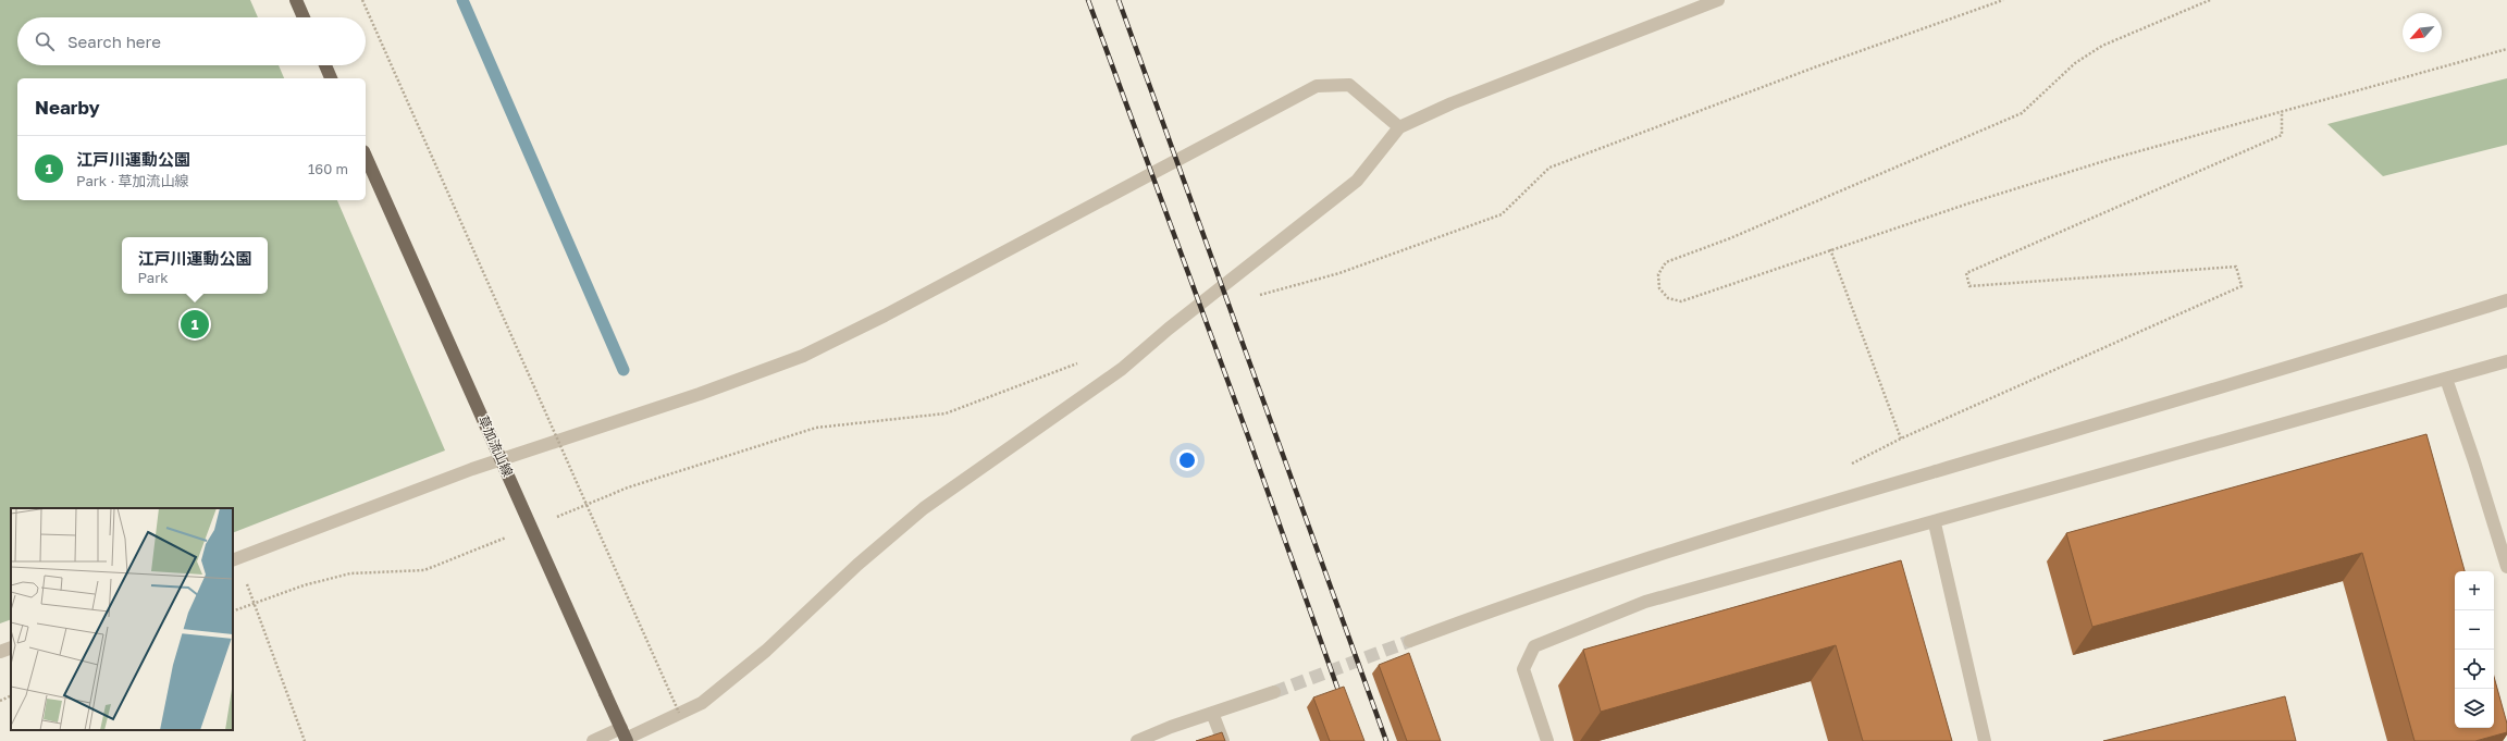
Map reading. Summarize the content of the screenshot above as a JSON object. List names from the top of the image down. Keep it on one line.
{"streets":{"main road":["草加流山線"]},"north":"bottom left","page":{"search":"Search here","heading":"Nearby","list":[{"mark":"1","name":"江戸川運動公園","note":"Park · 草加流山線","value":"160 m"}],"popup":["江戸川運動公園","Park"],"pins":"1","map_buttons":["+","−"]}}
